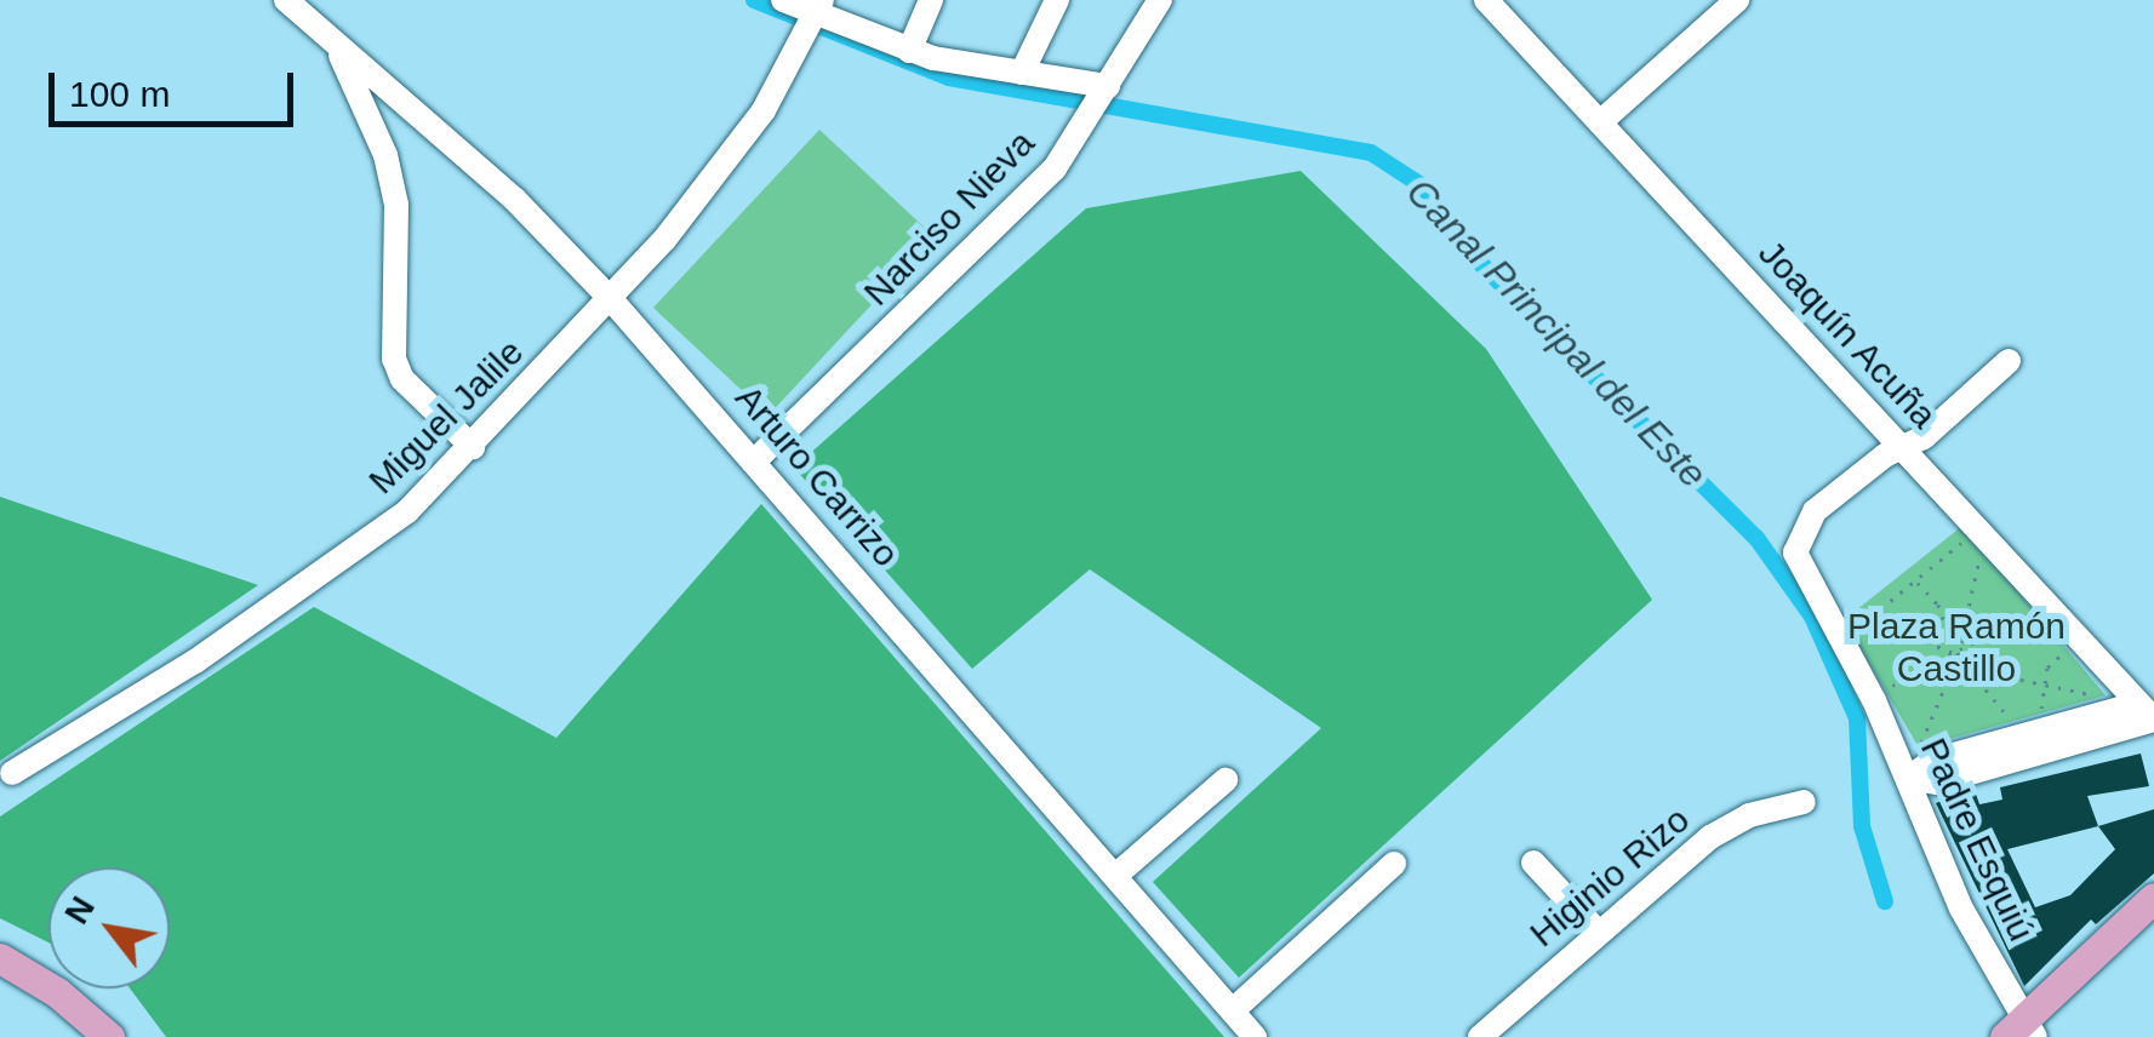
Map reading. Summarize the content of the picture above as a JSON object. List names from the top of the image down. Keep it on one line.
{"streets":{"street":["Narciso Nieva","Joaquín Acuña","Miguel Jalile","Arturo Carrizo","Padre Esquiú","Higinio Rizo"]},"crossings":[["Narciso Nieva","Arturo Carrizo"],["Joaquín Acuña","Padre Esquiú"],["Miguel Jalile","Arturo Carrizo"]],"water":["Canal Principal del Este"],"parks":["Plaza Ramón Castillo"],"scale_bar":"100 m","north":"top left"}
